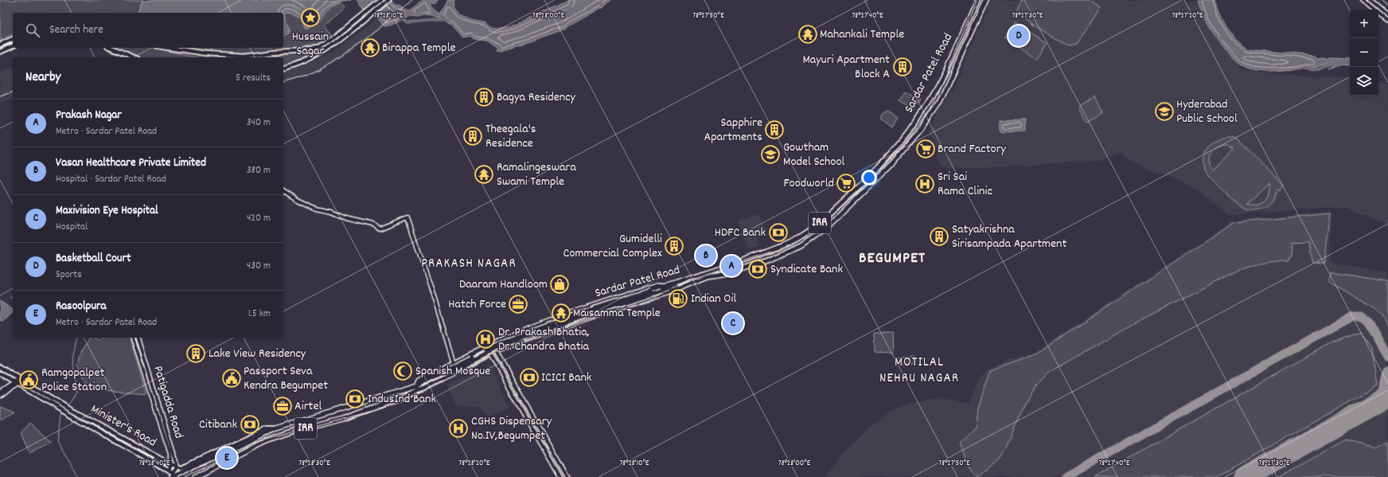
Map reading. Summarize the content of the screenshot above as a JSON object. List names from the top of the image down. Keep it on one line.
{"streets":{"main road":["Sardar Patel Road","IRR","Minister's Road"],"street":["Patigadda Road"]},"crossings":[["Sardar Patel Road","IRR"],["Sardar Patel Road","Minister's Road"],["Patigadda Road","Minister's Road"]],"districts":["BEGUMPET","PRAKASH NAGAR","MOTILAL NEHRU NAGAR"],"places":{"place":["Hussain Sagar"],"temple":["Mahankali Temple","Birappa Temple","Ramalingeswara Swami Temple","Maisamma Temple"],"building":["Mayuri Apartment Block A","Bagya Residency","Sapphire Apartments","Theegala's Residence","Satyakrishna Sirisampada Apartment","Gumidelli Commercial Complex","Lake View Residency"],"school or university":["Hyderabad Public School","Gowtham Model School"],"supermarket":["Brand Factory","Foodworld"],"hospital":["Sri Sai Rama Clinic","Dr. Prakash Bhatia, Dr. Chandra Bhatia","CGHS Dispensary No.IV,Begumpet"],"bank":["HDFC Bank","Syndicate Bank","ICICI Bank","IndusInd Bank","Citibank"],"shop":["Daaram Handloom"],"fuel station":["Indian Oil"],"office":["Hatch Force","Airtel"],"mosque":["Spanish Mosque"],"public building":["Passport Seva Kendra Begumpet","Ramgopalpet Police Station"]},"page":{"map_buttons":["+","−"],"search":"Search here","pins":["D","B","A","C","E"],"heading":["Nearby","5 results"],"list":[{"mark":"A","name":"Prakash Nagar","note":"Metro · Sardar Patel Road","value":"340 m"},{"mark":"B","name":"Vasan Healthcare Private Limited","note":"Hospital · Sardar Patel Road","value":"380 m"},{"mark":"C","name":"Maxivision Eye Hospital","note":"Hospital","value":"420 m"},{"mark":"D","name":"Basketball Court","note":"Sports","value":"430 m"},{"mark":"E","name":"Rasoolpura","note":"Metro · Sardar Patel Road","value":"1.5 km"}]},"coordinates":["78°28'10\"E","78°28'00\"E","78°27'50\"E","78°27'40\"E","78°27'30\"E","78°27'20\"E","78°28'40\"E","78°28'30\"E","78°28'20\"E"]}
